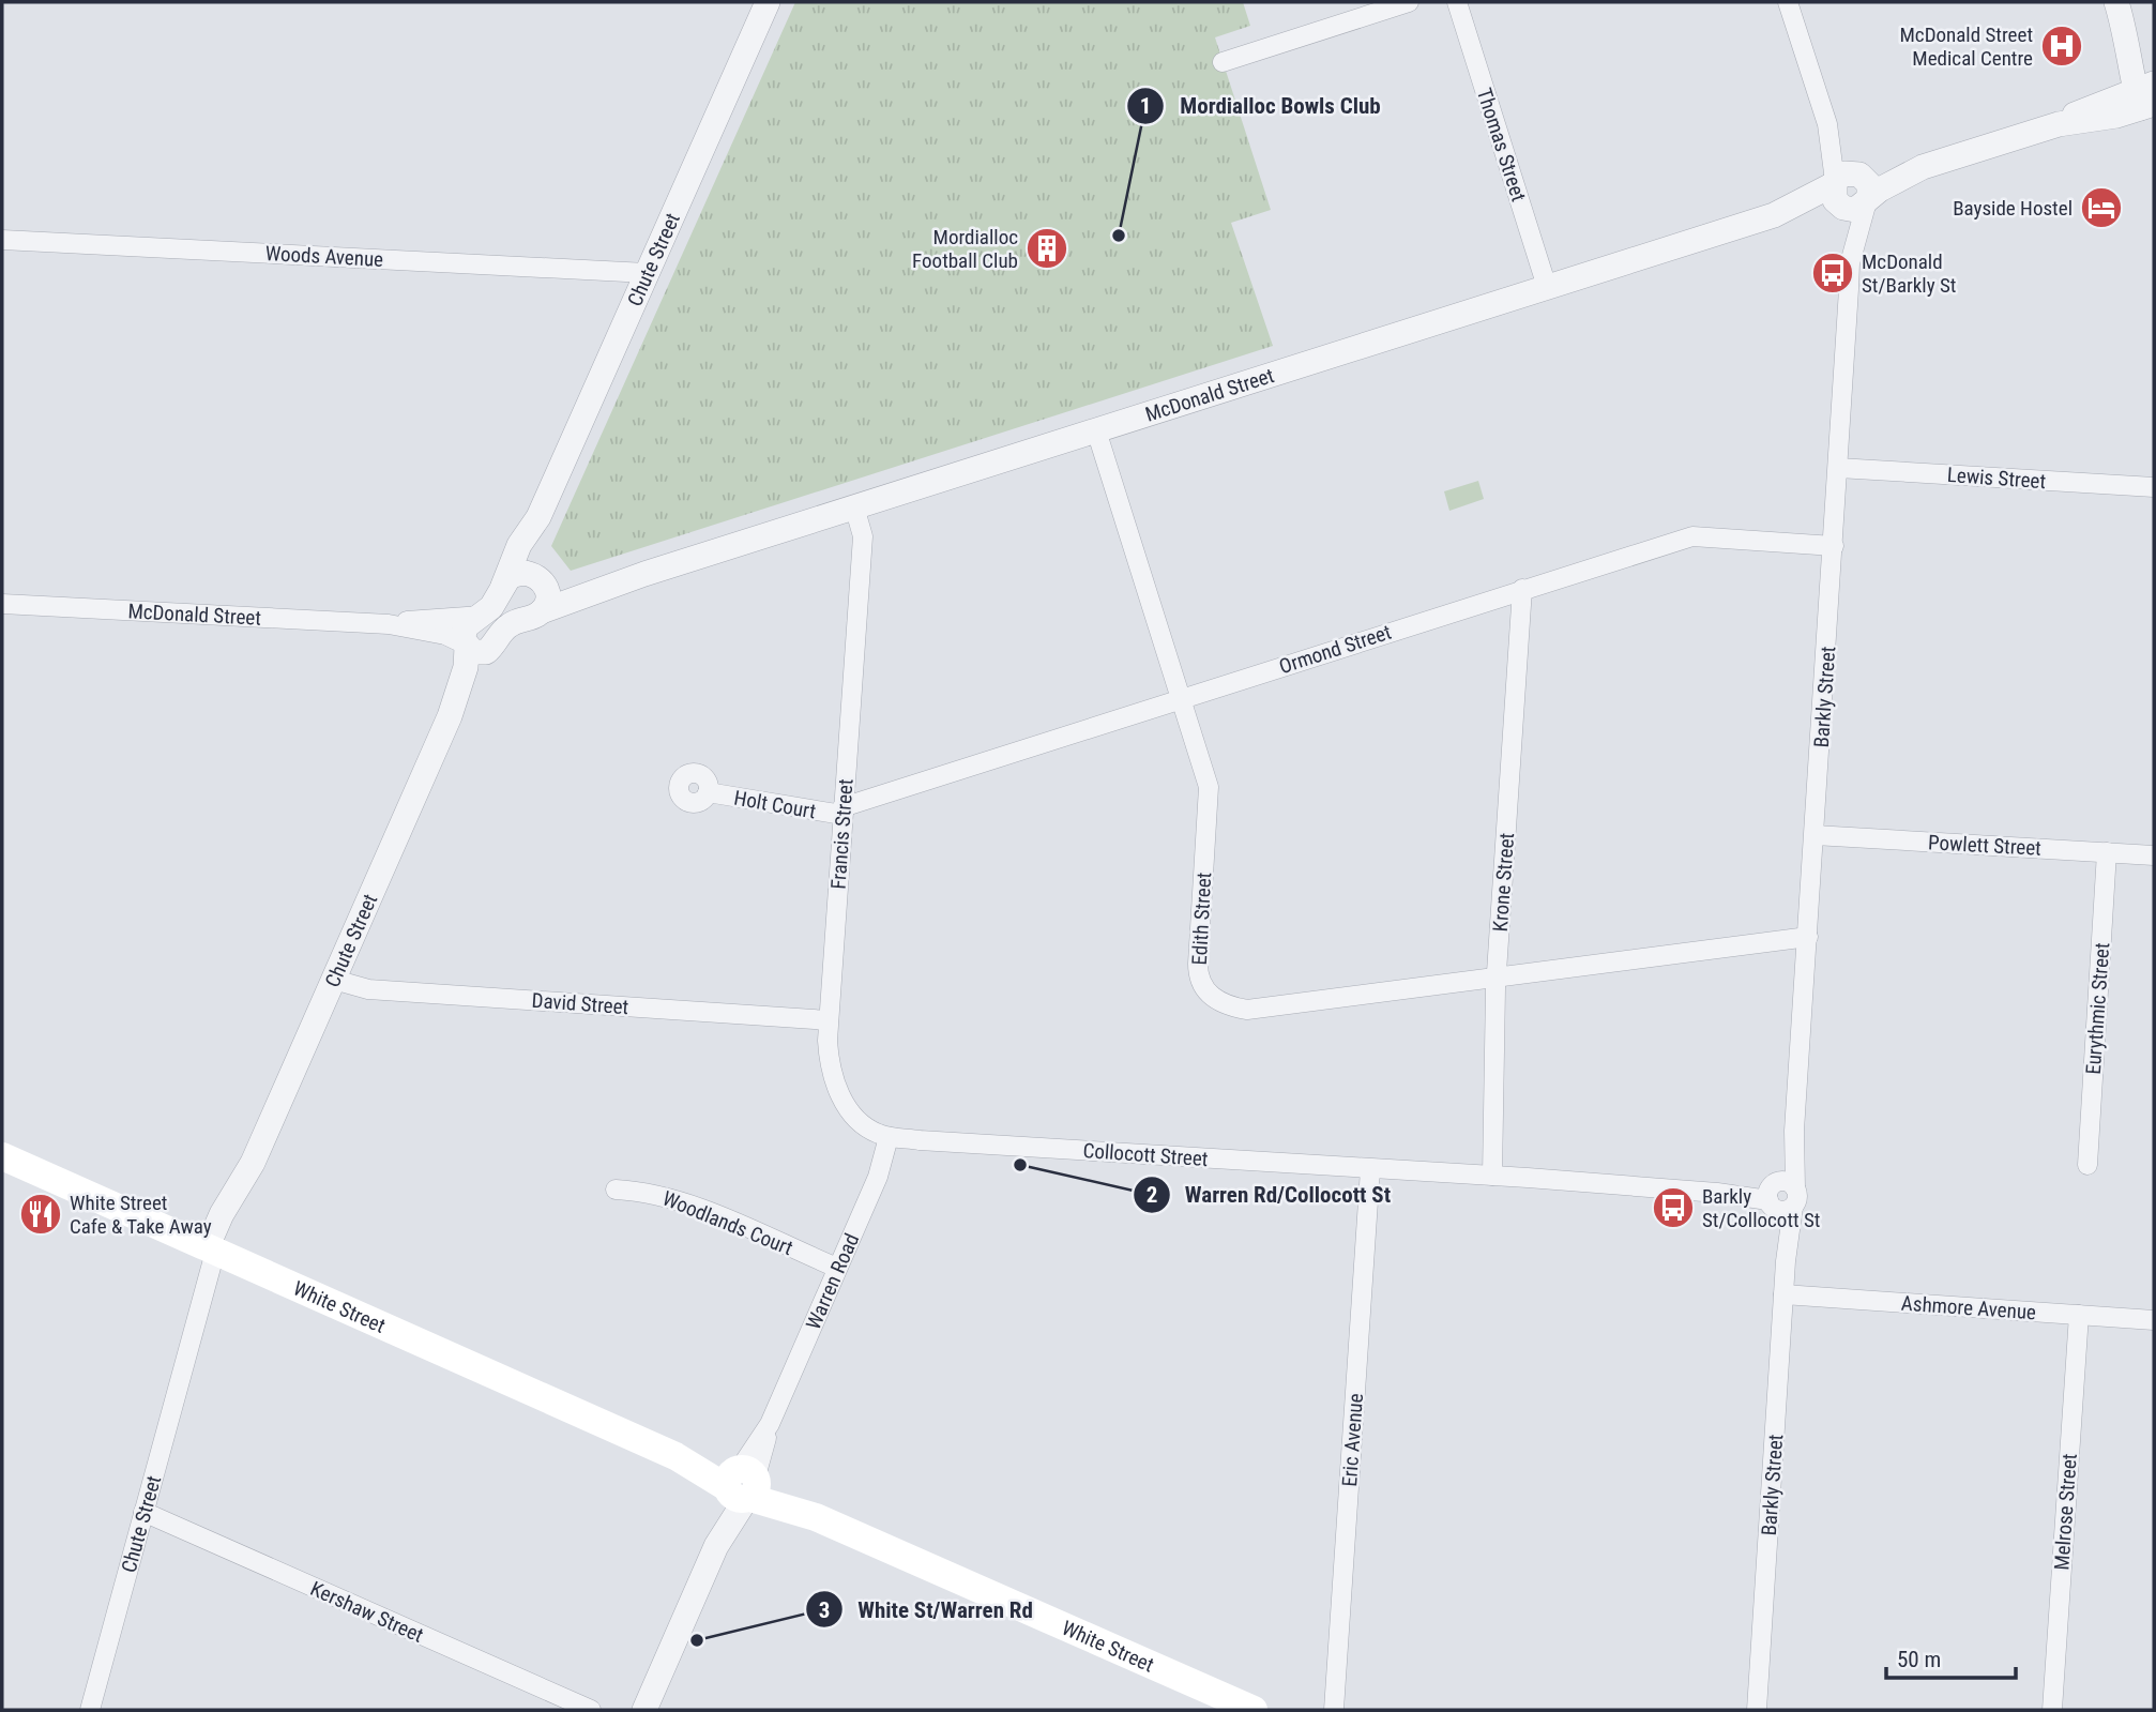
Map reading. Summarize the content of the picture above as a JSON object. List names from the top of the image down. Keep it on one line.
{"streets":{"main road":["White Street"],"street":["Thomas Street","Woods Avenue","Chute Street","McDonald Street","Lewis Street","Ormond Street","Barkly Street","Holt Court","Francis Street","Powlett Street","Krone Street","Edith Street","David Street","Eurythmic Street","Collocott Street","Woodlands Court","Warren Road","Ashmore Avenue","Eric Avenue","Melrose Street","Kershaw Street"]},"crossings":[["Thomas Street","McDonald Street"],["Woods Avenue","Chute Street"],["Chute Street","McDonald Street"],["Chute Street","David Street"],["Chute Street","White Street"],["Chute Street","Kershaw Street"],["McDonald Street","Barkly Street"],["McDonald Street","Francis Street"],["McDonald Street","Edith Street"],["Lewis Street","Barkly Street"],["Ormond Street","Barkly Street"],["Ormond Street","Holt Court"],["Ormond Street","Francis Street"],["Ormond Street","Krone Street"],["Ormond Street","Edith Street"],["Barkly Street","Powlett Street"],["Barkly Street","Edith Street"],["Barkly Street","Collocott Street"],["Barkly Street","Ashmore Avenue"],["Holt Court","Francis Street"],["Francis Street","David Street"],["Francis Street","Collocott Street"],["Francis Street","Warren Road"],["Powlett Street","Eurythmic Street"],["Krone Street","Edith Street"],["Krone Street","Collocott Street"],["Collocott Street","Warren Road"],["Collocott Street","Eric Avenue"],["Woodlands Court","Warren Road"],["Warren Road","White Street"],["Ashmore Avenue","Melrose Street"]],"places":{"hospital":["McDonald Street Medical Centre"],"hotel":["Bayside Hostel"],"other":["Mordialloc Bowls Club","Warren Rd/Collocott St","White St/Warren Rd"],"building":["Mordialloc Football Club"],"bus stop":["McDonald St/Barkly St","Barkly St/Collocott St"],"restaurant":["White Street Cafe & Take Away"]},"scale_bar":"50 m"}
